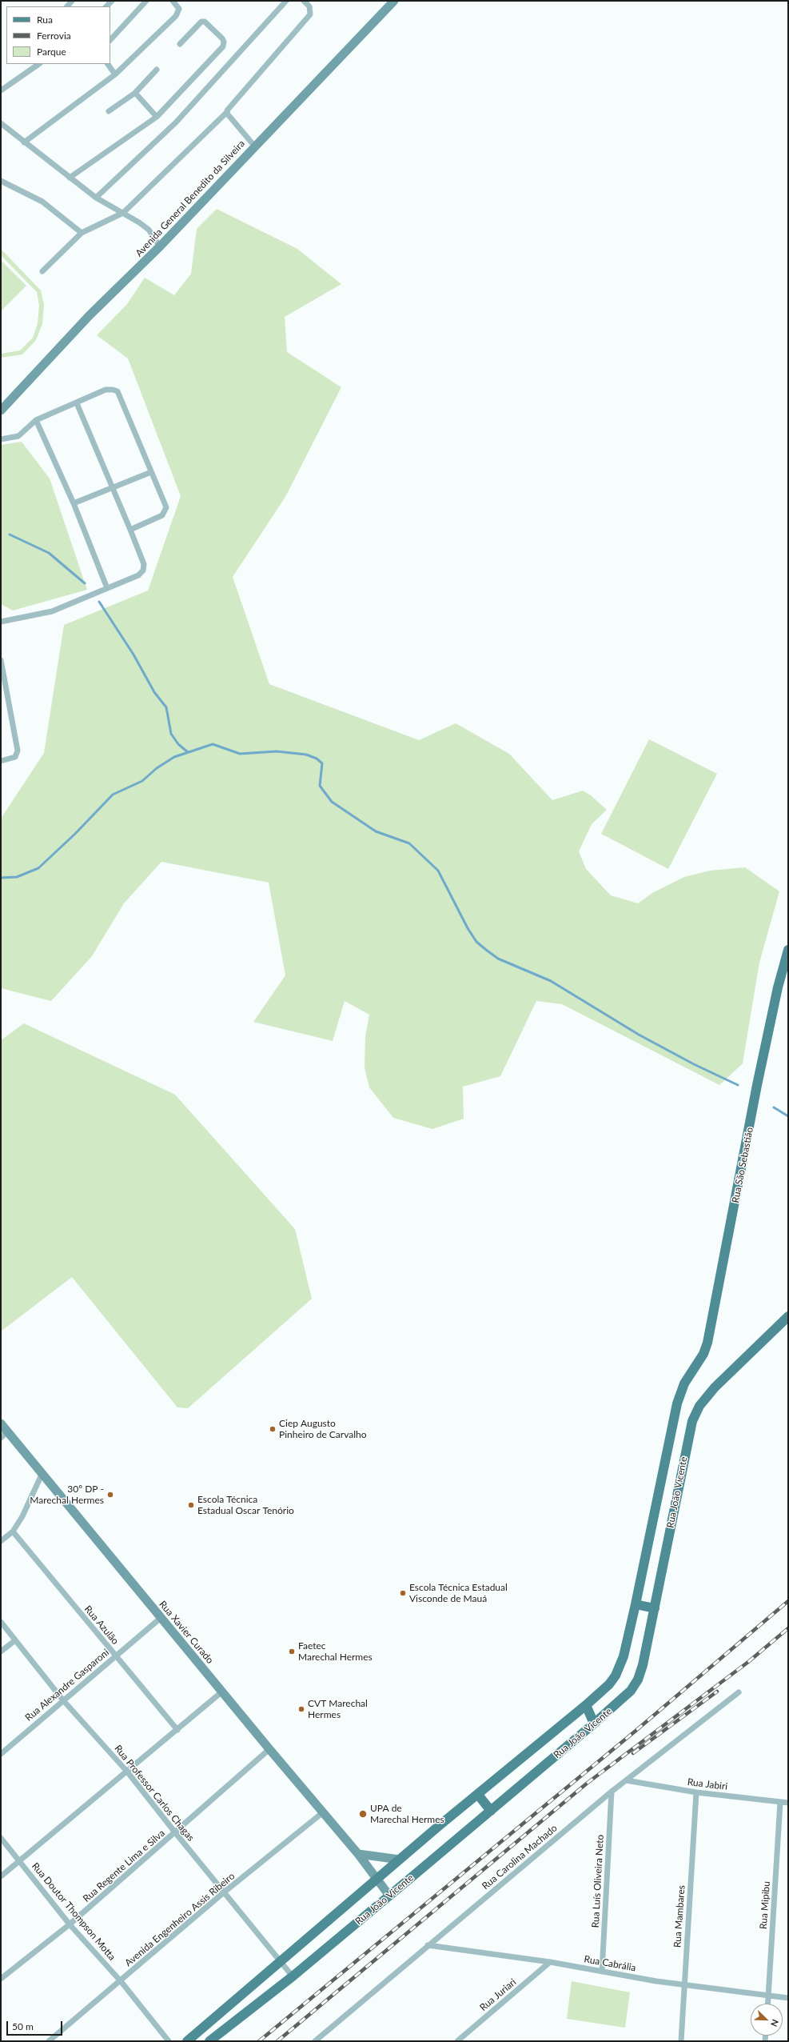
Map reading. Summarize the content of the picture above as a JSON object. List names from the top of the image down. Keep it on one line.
{"streets":{"main road":["Avenida General Benedito da Silveira","Rua São Sebastião","Rua João Vicente","Rua Xavier Curado"],"street":["Rua Azulão","Rua Alexandre Gasparoni","Rua Jabiri","Rua Professor Carlos Chagas","Rua Carolina Machado","Rua Regente Lima e Silva","Rua Luís Oliveira Neto","Rua Mipibu","Rua Doutor Thompson Motta","Rua Mambares","Avenida Engenheiro Assis Ribeiro","Rua Cabrália","Rua Juriari"]},"crossings":[["Rua São Sebastião","Rua João Vicente"],["Rua João Vicente","Rua Xavier Curado"],["Rua João Vicente","Rua Professor Carlos Chagas"],["Rua Azulão","Rua Alexandre Gasparoni"],["Rua Xavier Curado","Rua Alexandre Gasparoni"],["Rua Xavier Curado","Rua Regente Lima e Silva"],["Rua Xavier Curado","Avenida Engenheiro Assis Ribeiro"],["Rua Alexandre Gasparoni","Rua Professor Carlos Chagas"],["Rua Jabiri","Rua Carolina Machado"],["Rua Jabiri","Rua Mipibu"],["Rua Jabiri","Rua Mambares"],["Rua Professor Carlos Chagas","Rua Regente Lima e Silva"],["Rua Professor Carlos Chagas","Avenida Engenheiro Assis Ribeiro"],["Rua Carolina Machado","Rua Luís Oliveira Neto"],["Rua Carolina Machado","Rua Cabrália"],["Rua Regente Lima e Silva","Rua Doutor Thompson Motta"],["Rua Luís Oliveira Neto","Rua Cabrália"],["Rua Mipibu","Rua Cabrália"],["Rua Doutor Thompson Motta","Avenida Engenheiro Assis Ribeiro"],["Rua Mambares","Rua Cabrália"],["Rua Cabrália","Rua Juriari"]],"places":["Ciep Augusto Pinheiro de Carvalho","30º DP - Marechal Hermes","Escola Técnica Estadual Oscar Tenório","Escola Técnica Estadual Visconde de Mauá","Faetec Marechal Hermes","CVT Marechal Hermes","UPA de Marechal Hermes"],"legend":["Rua","Ferrovia","Parque"],"scale_bar":"50 m","north":"bottom right"}
